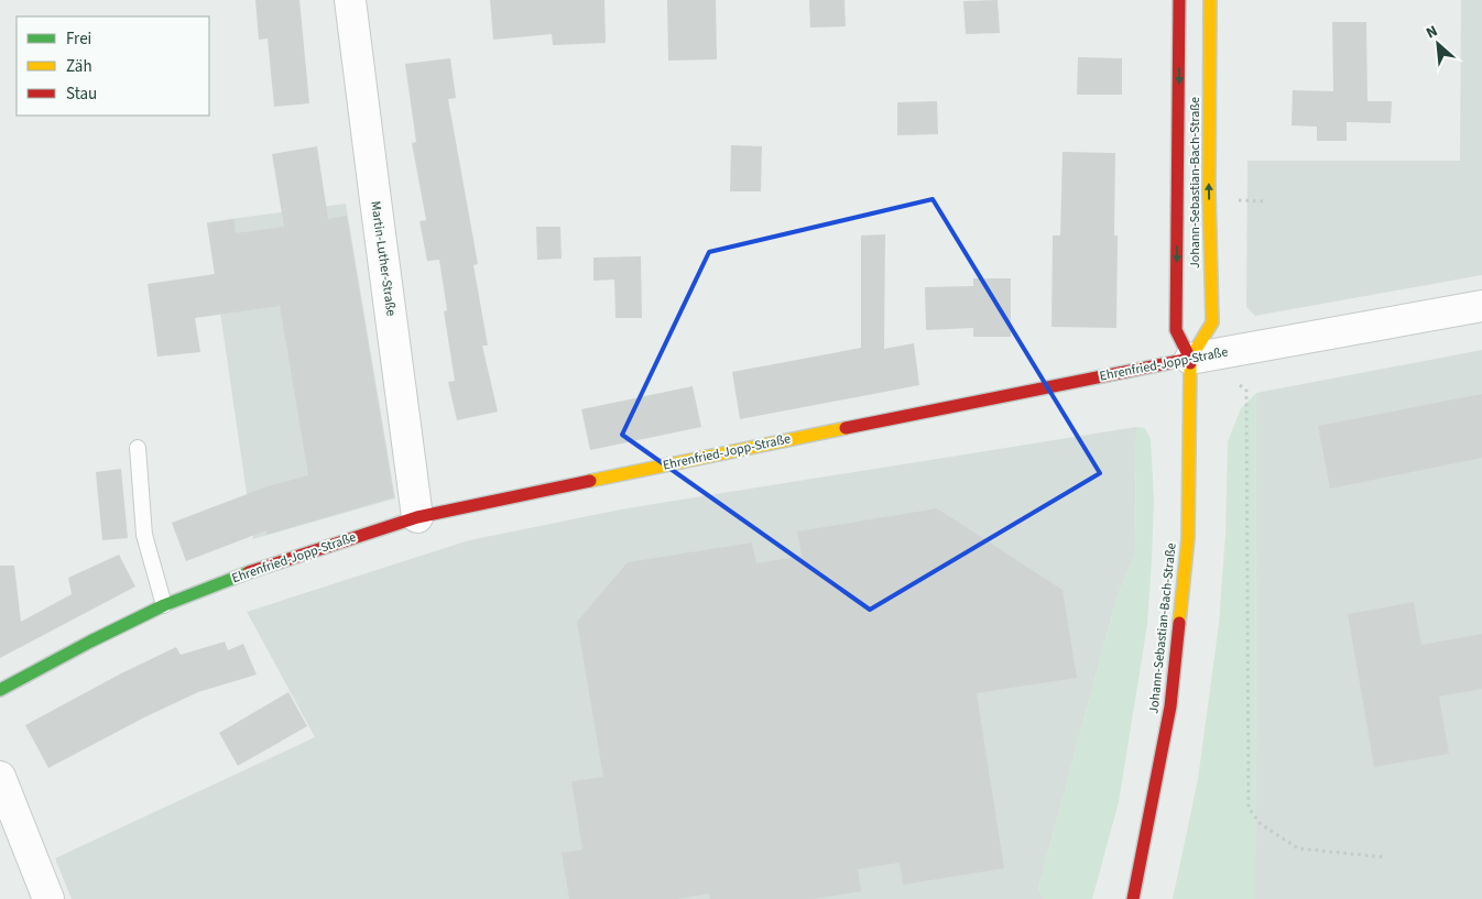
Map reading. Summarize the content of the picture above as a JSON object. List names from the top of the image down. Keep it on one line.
{"streets":{"street":["Johann-Sebastian-Bach-Straße","Martin-Luther-Straße","Ehrenfried-Jopp-Straße"]},"crossings":[["Johann-Sebastian-Bach-Straße","Ehrenfried-Jopp-Straße"],["Martin-Luther-Straße","Ehrenfried-Jopp-Straße"]],"legend":["Frei","Zäh","Stau"],"north":"top left"}
